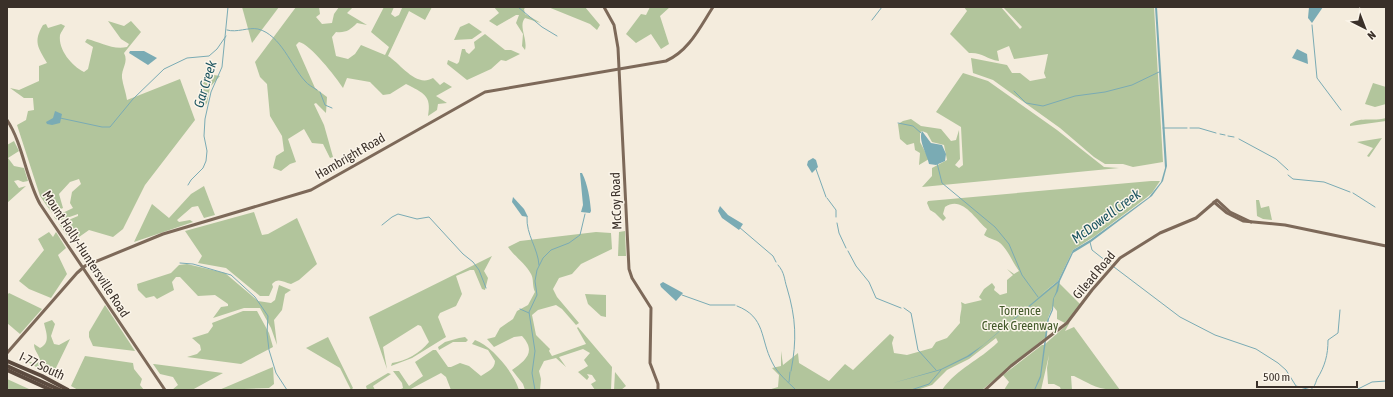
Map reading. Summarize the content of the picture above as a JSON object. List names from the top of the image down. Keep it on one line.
{"streets":{"highway":["I-77 South"],"main road":["Hambright Road","McCoy Road","Mount Holly-Huntersville Road","Gilead Road"]},"crossings":[["Hambright Road","McCoy Road"],["Hambright Road","Mount Holly-Huntersville Road"]],"water":["Gar Creek","McDowell Creek"],"parks":["Torrence Creek Greenway"],"scale_bar":"500 m","north":"bottom right"}
